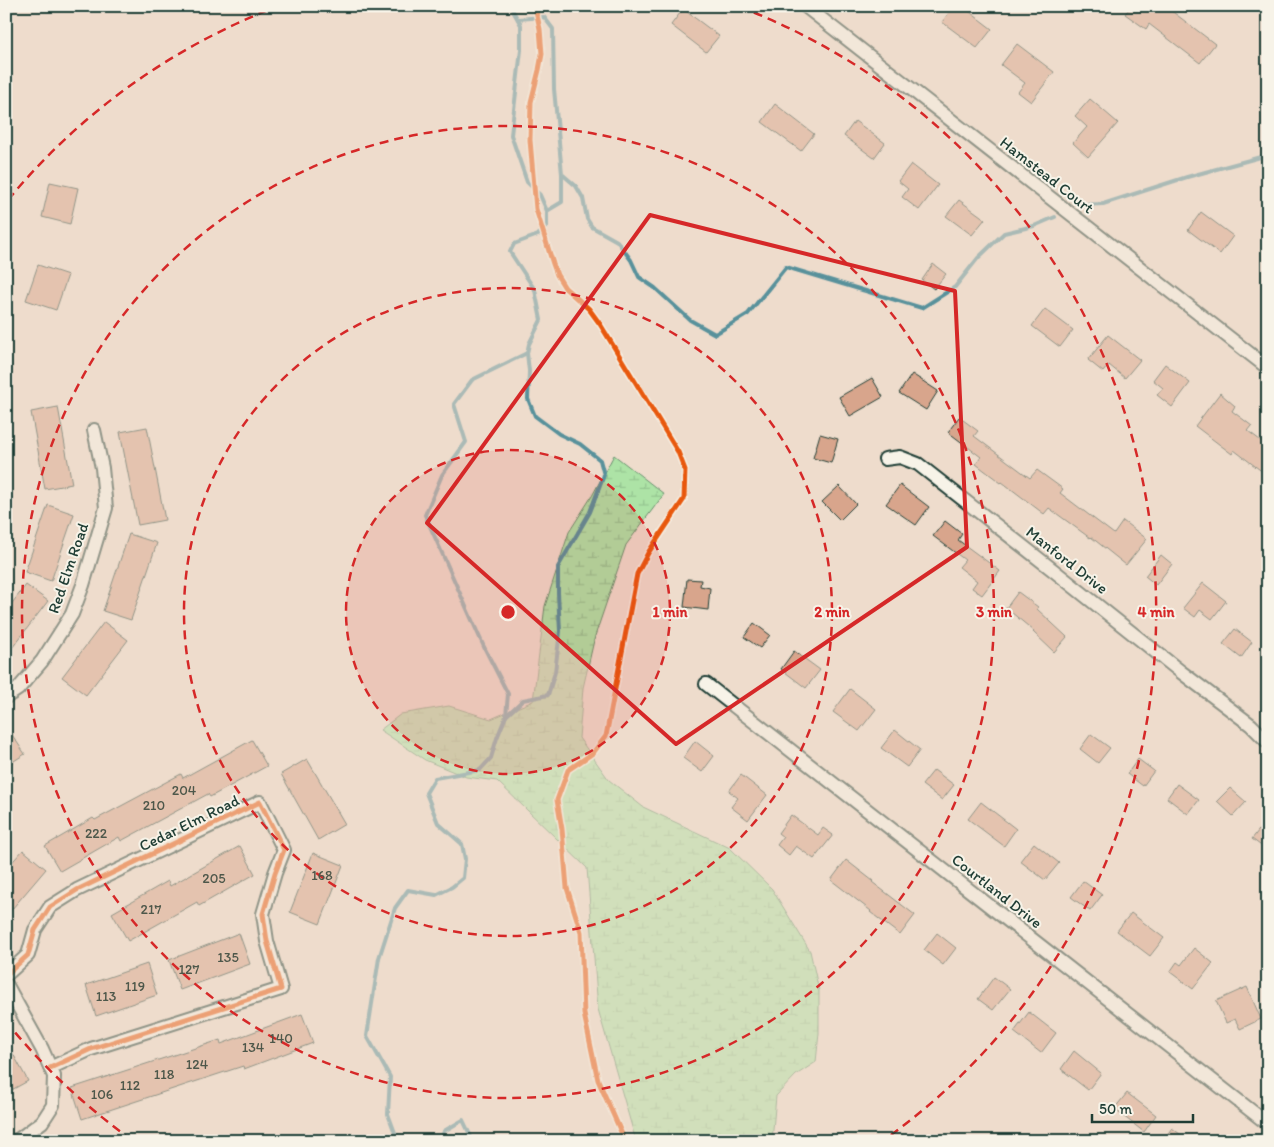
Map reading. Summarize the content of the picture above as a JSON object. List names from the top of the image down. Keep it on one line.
{"streets":{"street":["Hamstead Court","Manford Drive","Red Elm Road","Cedar Elm Road","Courtland Drive"]},"house_numbers":["204","210","222","168","205","217","135","127","119","113","140","134","124","118","112","106"],"scale_bar":"50 m","rings":["1 min","2 min","3 min","4 min"]}
